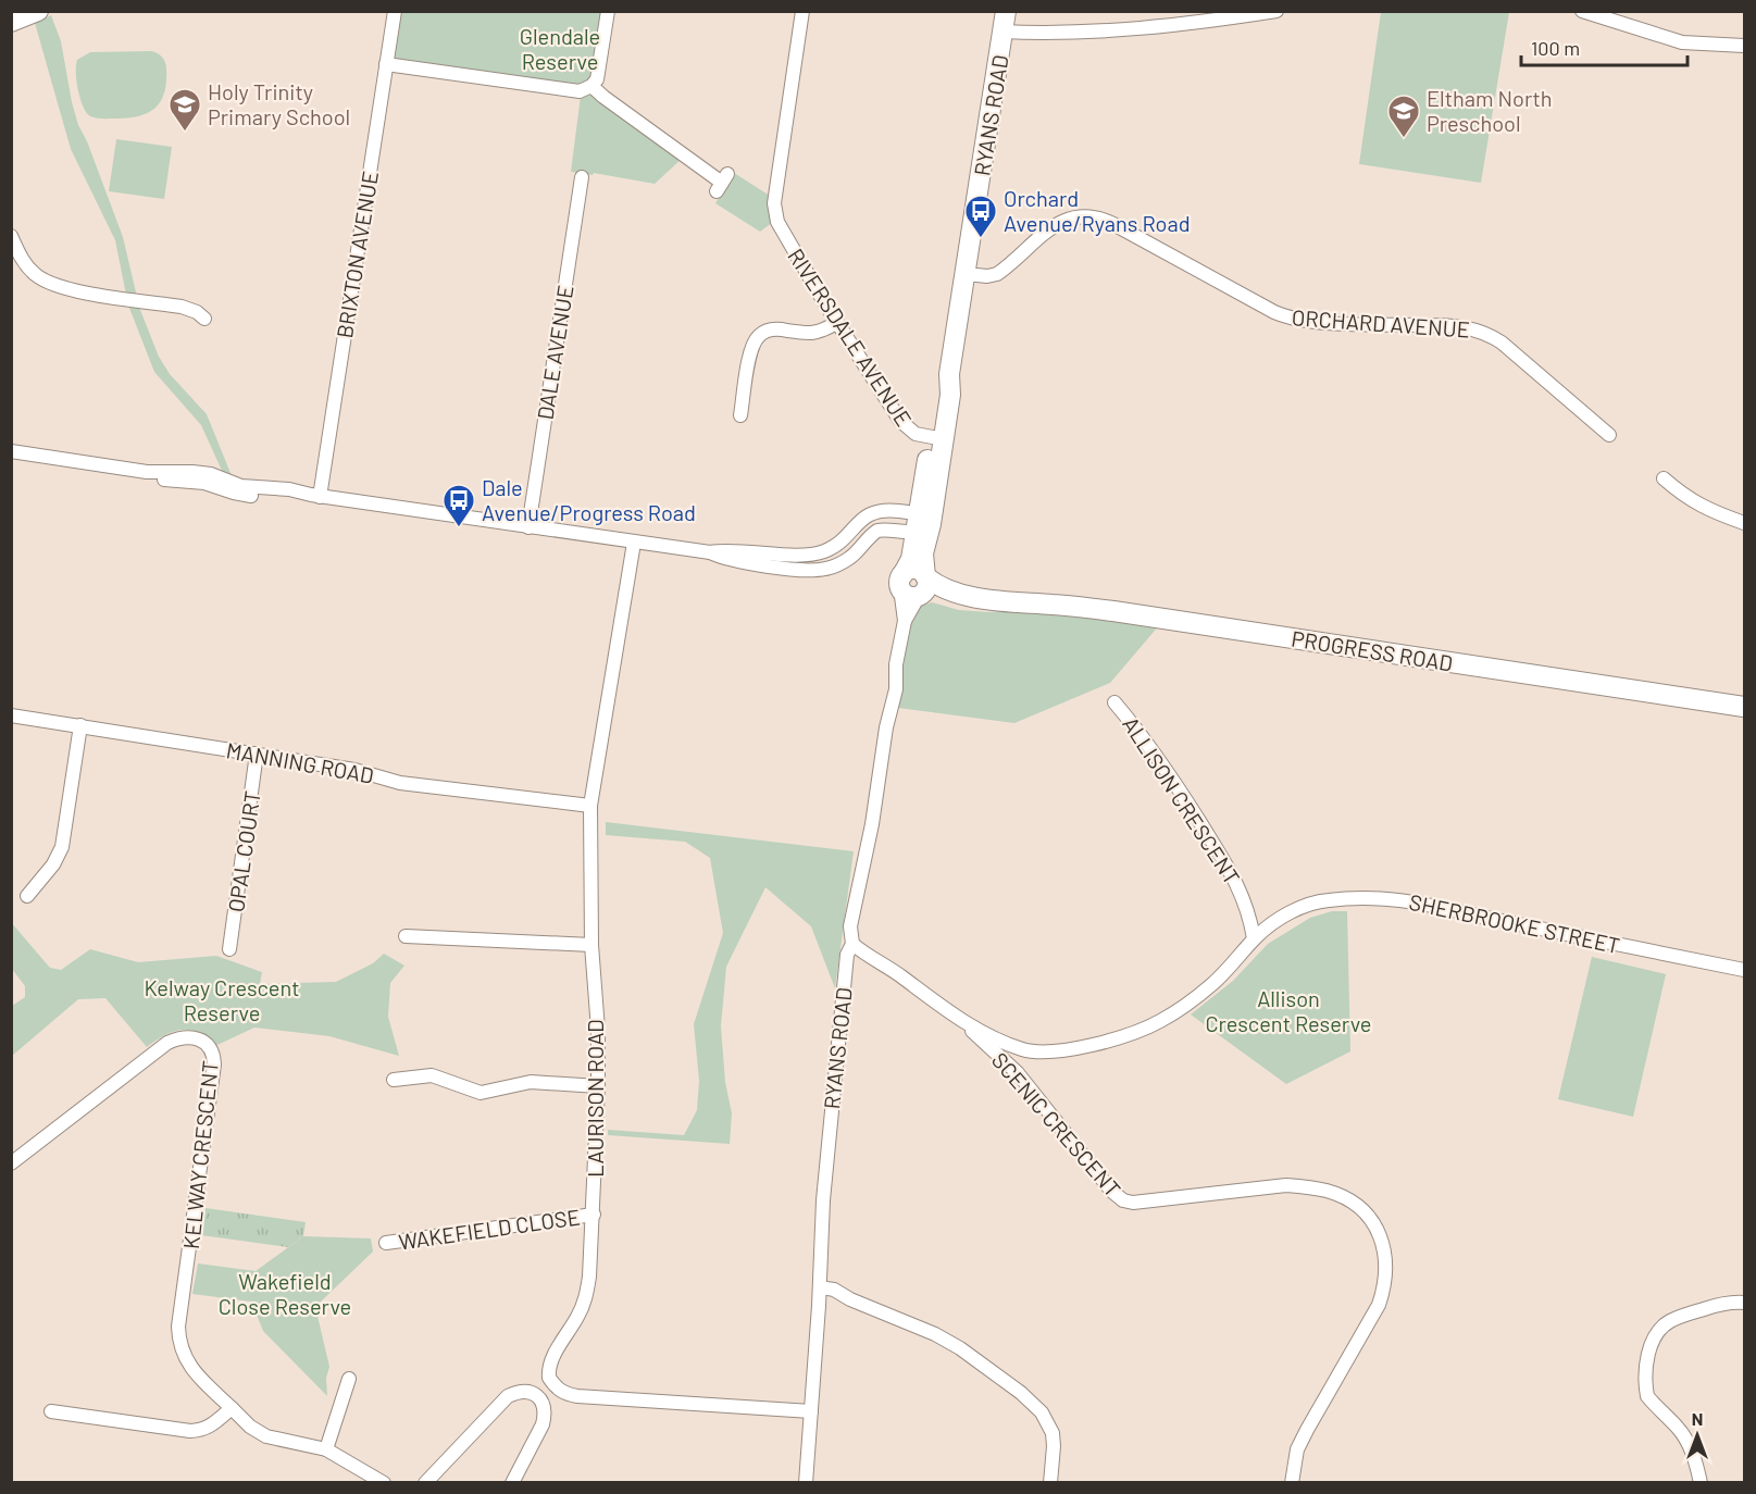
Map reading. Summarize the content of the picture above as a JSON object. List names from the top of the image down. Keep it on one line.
{"streets":{"street":["RYANS ROAD","BRIXTON AVENUE","ORCHARD AVENUE","RIVERSDALE AVENUE","DALE AVENUE","PROGRESS ROAD","MANNING ROAD","ALLISON CRESCENT","OPAL COURT","SHERBROOKE STREET","LAURISON ROAD","SCENIC CRESCENT","KELWAY CRESCENT","WAKEFIELD CLOSE"]},"crossings":[["RYANS ROAD","ORCHARD AVENUE"],["RYANS ROAD","RIVERSDALE AVENUE"],["RYANS ROAD","PROGRESS ROAD"],["RYANS ROAD","LAURISON ROAD"],["MANNING ROAD","OPAL COURT"],["MANNING ROAD","LAURISON ROAD"],["ALLISON CRESCENT","SHERBROOKE STREET"],["LAURISON ROAD","WAKEFIELD CLOSE"]],"parks":["Glendale Reserve","Kelway Crescent Reserve","Allison Crescent Reserve","Wakefield Close Reserve"],"places":{"school or university":["Holy Trinity Primary School","Eltham North Preschool"],"bus stop":["Orchard Avenue/Ryans Road","Dale Avenue/Progress Road"]},"scale_bar":"100 m","north":"top"}
